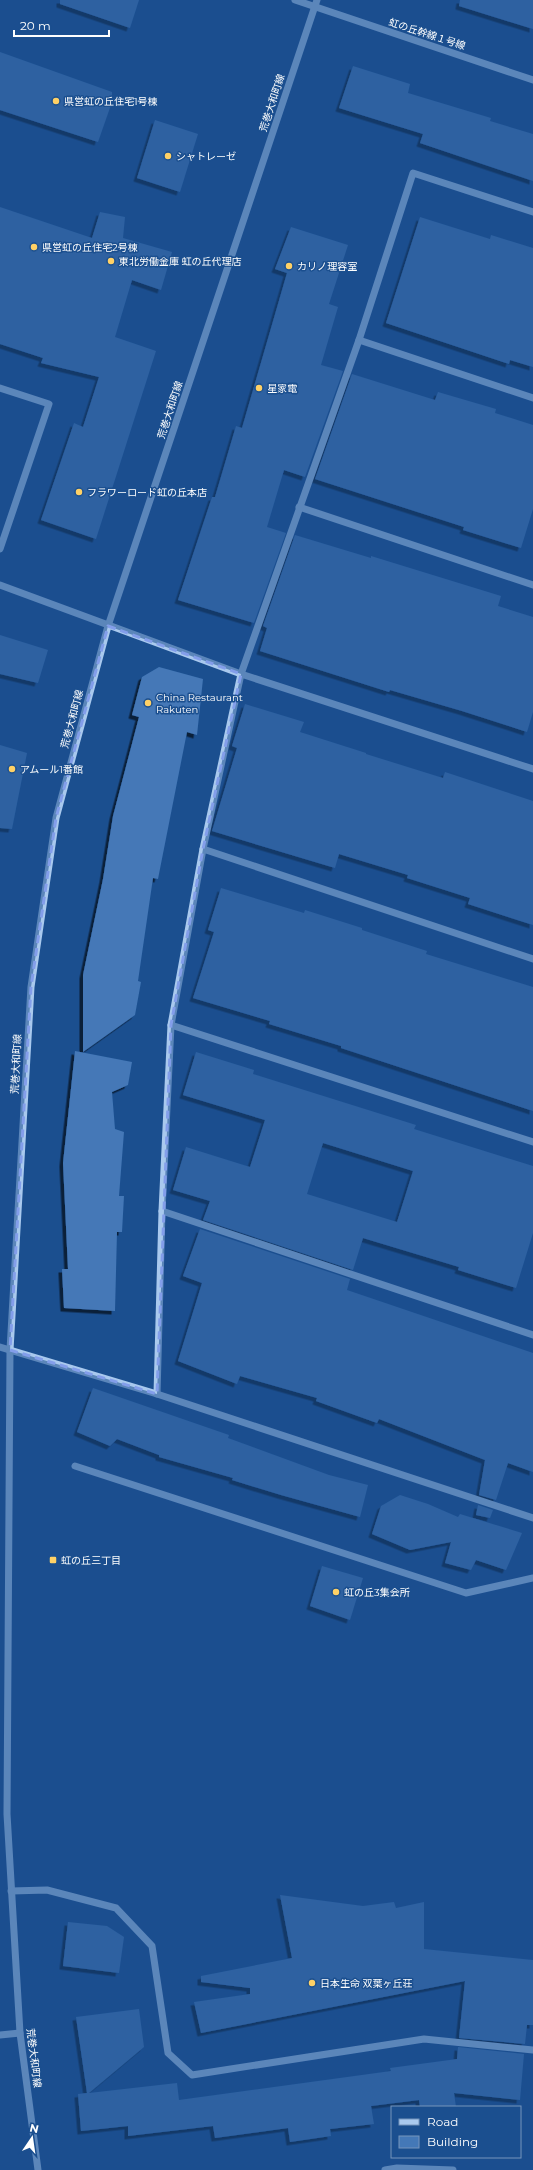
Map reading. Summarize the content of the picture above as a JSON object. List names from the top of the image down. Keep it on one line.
{"streets":{"street":["虹の丘幹線１号線","荒巻大和町線"]},"crossings":[["虹の丘幹線１号線","荒巻大和町線"]],"places":{"other":["県営虹の丘住宅1号棟","シャトレーゼ","県営虹の丘住宅2号棟","東北労働金庫 虹の丘代理店","カリノ理容室","星家電","フラワーロード虹の丘本店","China Restaurant Rakuten","アムール1番館","虹の丘3集会所","日本生命 双葉ヶ丘荘"],"transit":["虹の丘三丁目"]},"legend":["Road","Building"],"scale_bar":"20 m","north":"top"}
